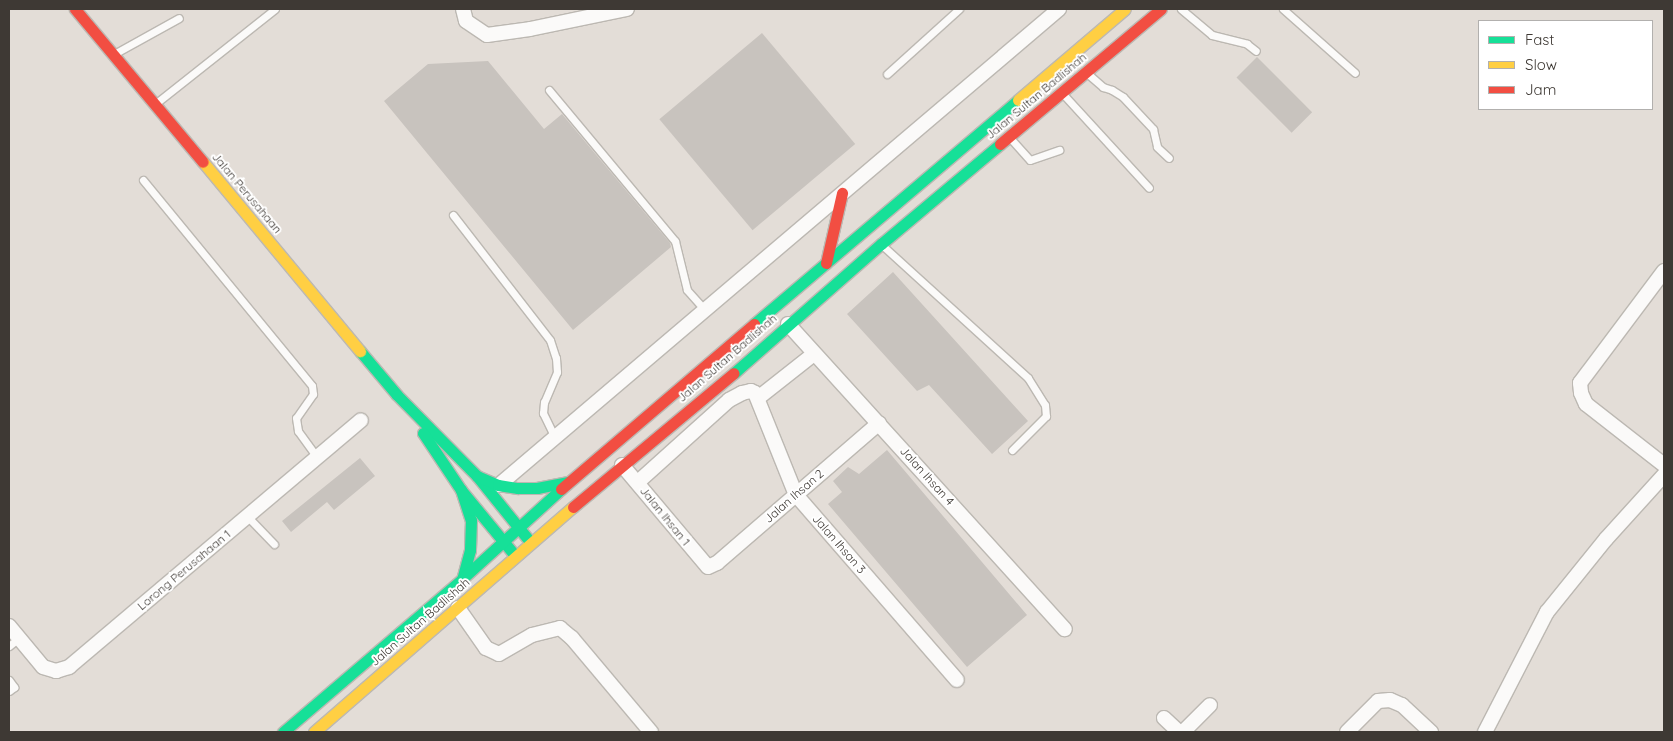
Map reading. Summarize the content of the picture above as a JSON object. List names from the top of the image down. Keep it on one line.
{"streets":{"main road":["Jalan Sultan Badlishah","Jalan Perusahaan"],"street":["Jalan Ihsan 4","Jalan Ihsan 2","Jalan Ihsan 1","Jalan Ihsan 3","Lorong Perusahaan 1"]},"crossings":[["Jalan Sultan Badlishah","Jalan Perusahaan"],["Jalan Sultan Badlishah","Jalan Ihsan 4"],["Jalan Sultan Badlishah","Jalan Ihsan 1"],["Jalan Ihsan 4","Jalan Ihsan 2"],["Jalan Ihsan 2","Jalan Ihsan 1"],["Jalan Ihsan 2","Jalan Ihsan 3"]],"legend":["Fast","Slow","Jam"]}
